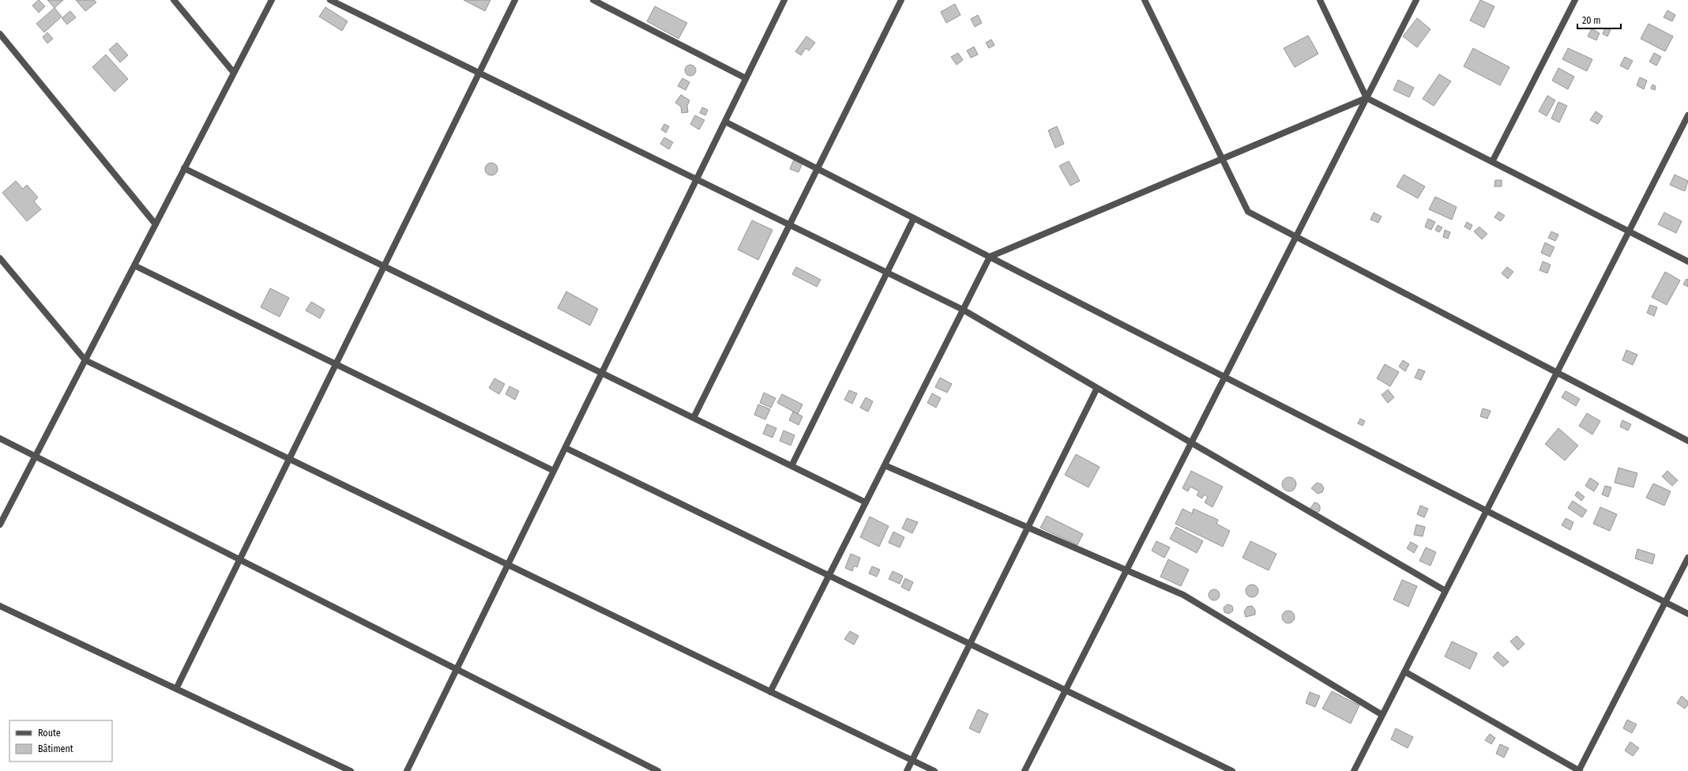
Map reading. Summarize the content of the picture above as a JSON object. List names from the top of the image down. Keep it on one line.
{"legend":["Route","Bâtiment"],"scale_bar":"20 m"}
